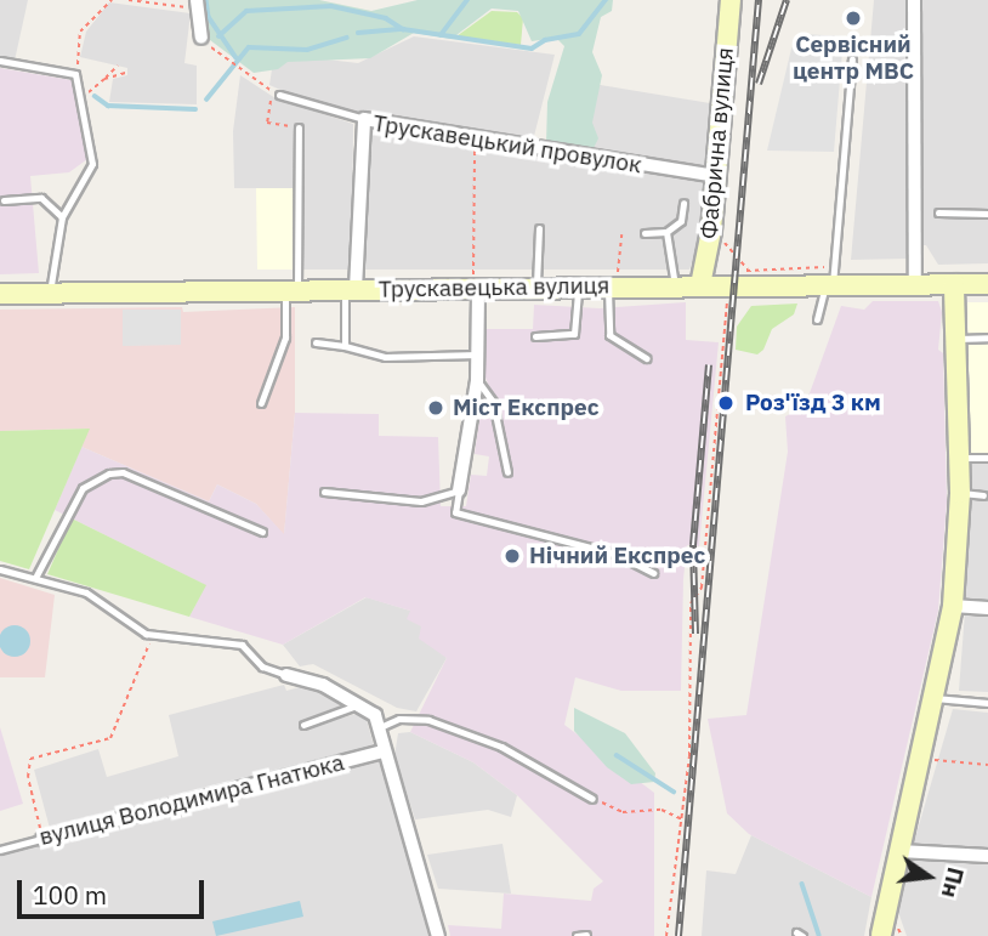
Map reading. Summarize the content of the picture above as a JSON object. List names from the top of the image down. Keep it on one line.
{"streets":{"main road":["Фабрична вулиця","Трускавецька вулиця"],"street":["Трускавецький провулок","вулиця Володимира Гнатюка"]},"crossings":[["Фабрична вулиця","Трускавецький провулок"],["Фабрична вулиця","Трускавецька вулиця"],["Трускавецький провулок","Трускавецька вулиця"]],"places":["Сервісний центр МВС","Роз'їзд 3 км","Міст Експрес","Нічний Експрес"],"scale_bar":"100 m","north":"right"}
